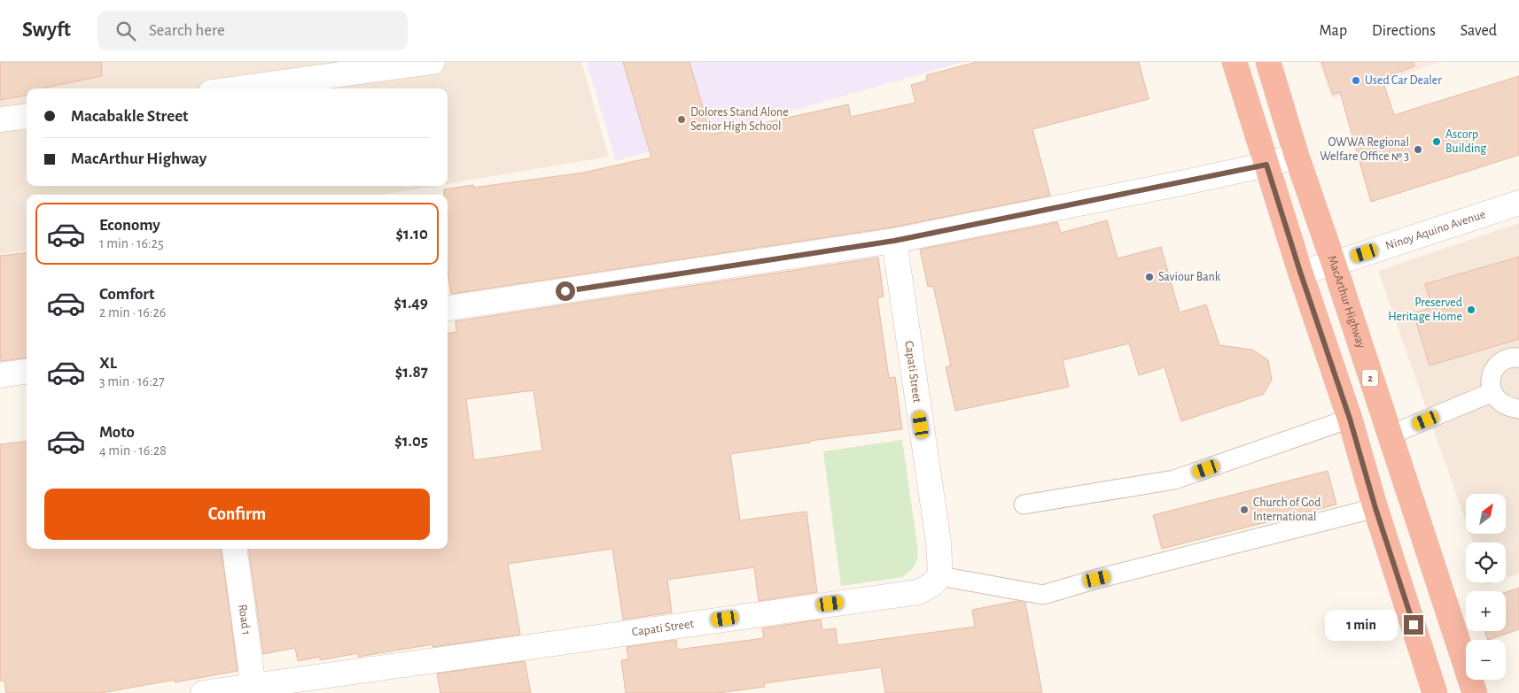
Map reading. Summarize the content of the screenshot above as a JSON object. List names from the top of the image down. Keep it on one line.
{"streets":{"highway":["MacArthur Highway","2"],"street":["Ninoy Aquino Avenue","Capati Street","Road 1"]},"crossings":[["Ninoy Aquino Avenue","MacArthur Highway"],["Capati Street","Road 1"]],"places":["Used Car Dealer","Dolores Stand Alone Senior High School","Ascorp Building","OWWA Regional Welfare Office № 3","Saviour Bank","Preserved Heritage Home","Church of God International"],"north":"top right","page":{"header":"Swyft","search":"Search here","nav":["Map","Directions","Saved"],"banner":["Macabakle Street","MacArthur Highway"],"list":[{"name":"Economy","note":"1 min · 16:25","value":"$1.10"},{"name":"Comfort","note":"2 min · 16:26","value":"$1.49"},{"name":"XL","note":"3 min · 16:27","value":"$1.87"},{"name":"Moto","note":"4 min · 16:28","value":"$1.05"}],"buttons":"Confirm","map_buttons":["+","−"],"bubble":"1 min"}}
